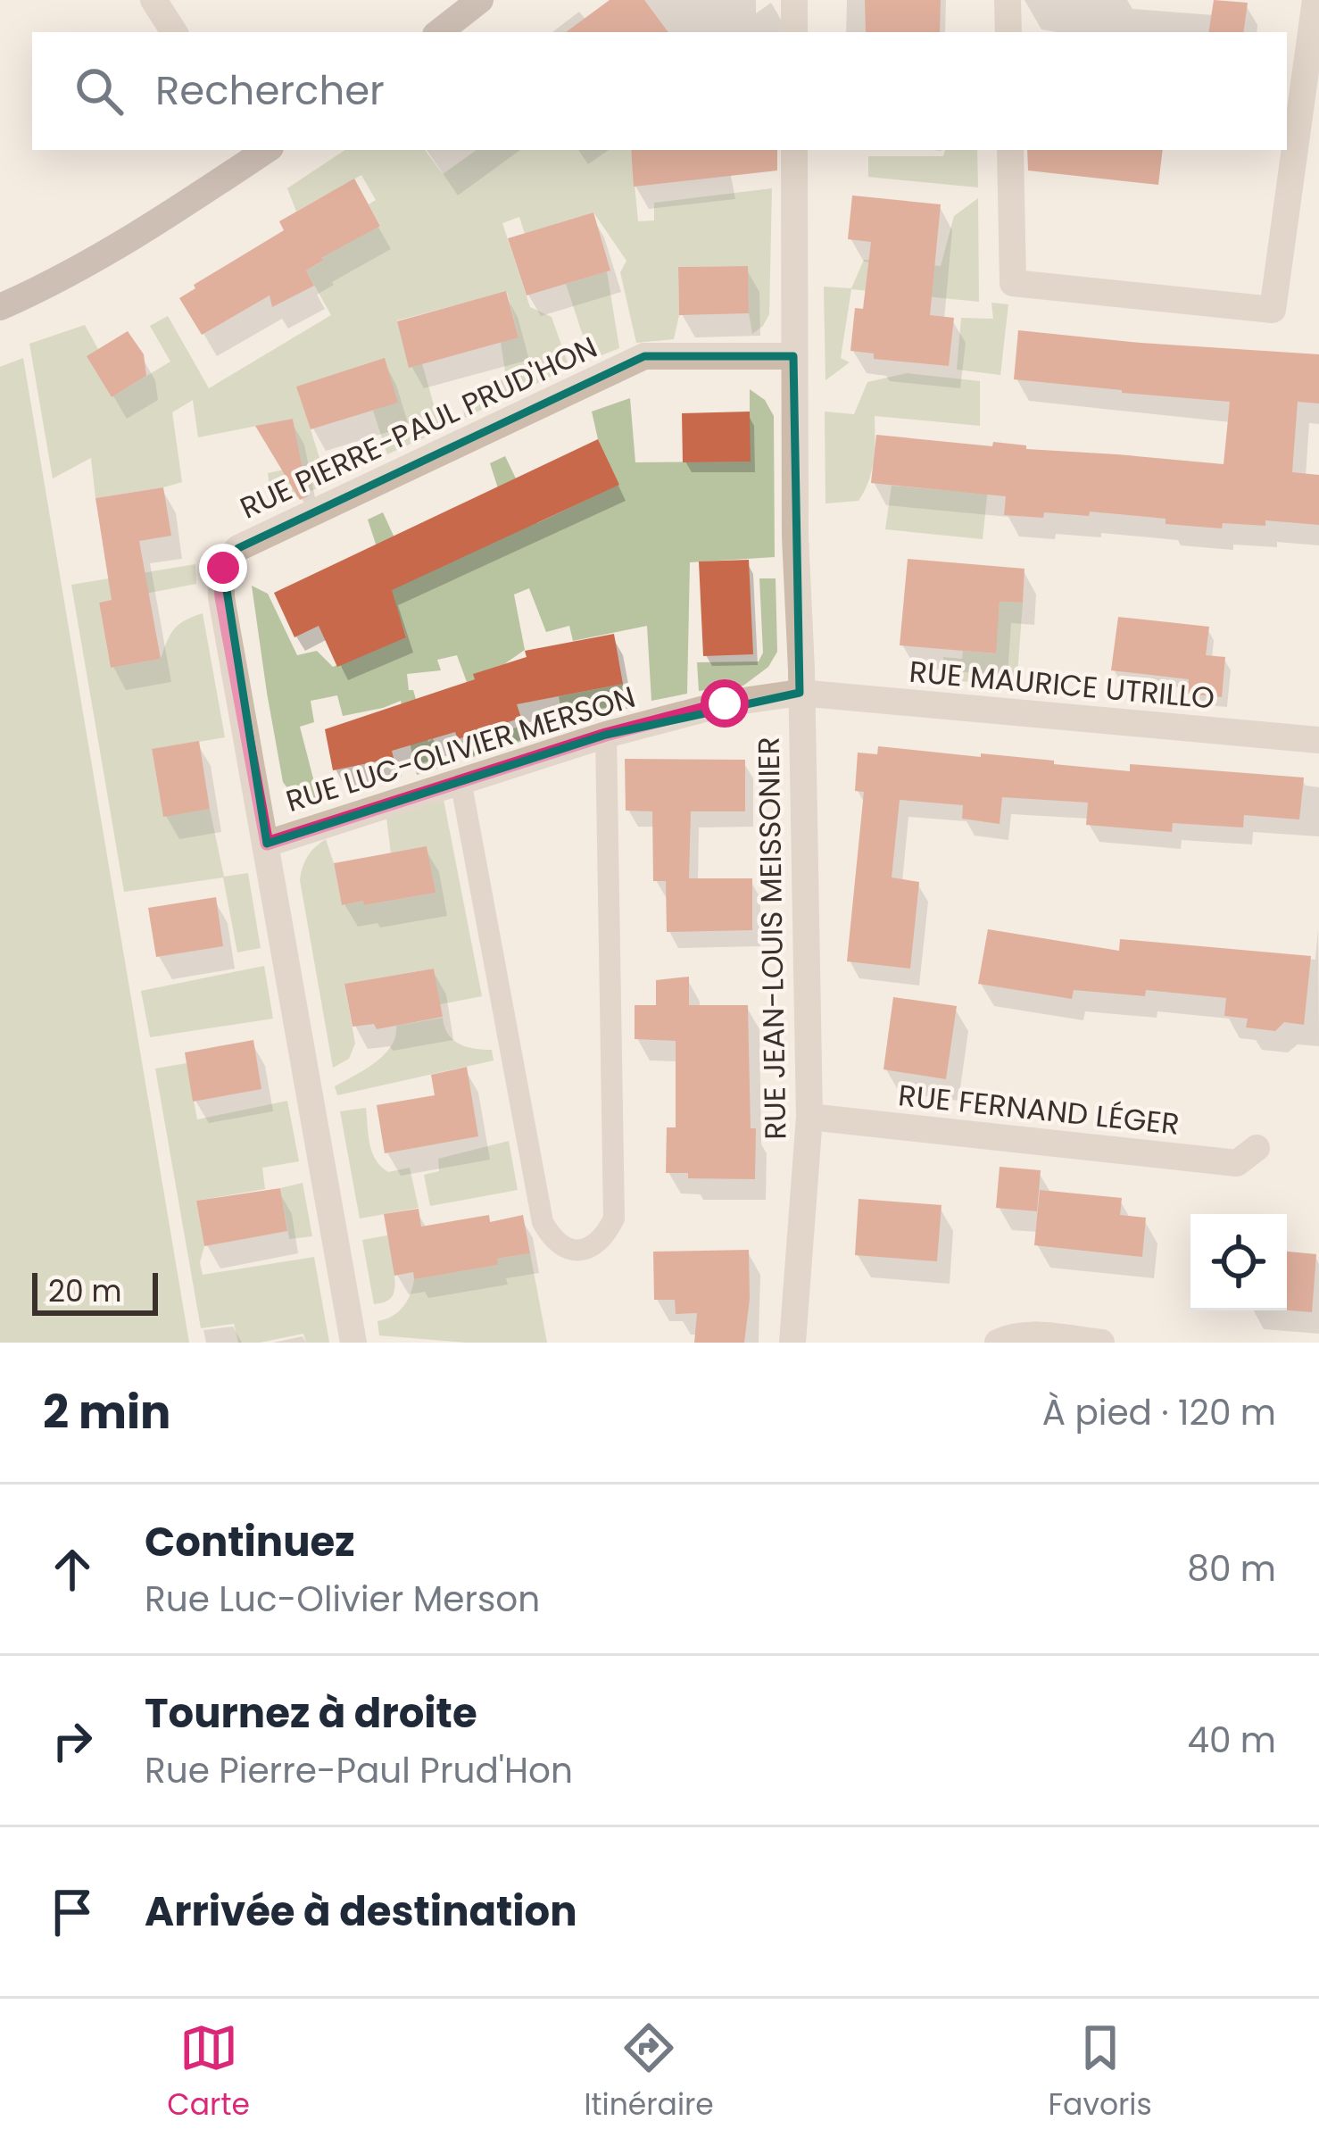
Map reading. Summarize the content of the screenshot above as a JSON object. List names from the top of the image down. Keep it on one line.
{"streets":{"street":["RUE PIERRE-PAUL PRUD'HON","RUE MAURICE UTRILLO","RUE LUC-OLIVIER MERSON","RUE JEAN-LOUIS MEISSONIER","RUE FERNAND LÉGER"]},"crossings":[["RUE PIERRE-PAUL PRUD'HON","RUE LUC-OLIVIER MERSON"],["RUE PIERRE-PAUL PRUD'HON","RUE JEAN-LOUIS MEISSONIER"],["RUE MAURICE UTRILLO","RUE LUC-OLIVIER MERSON"],["RUE MAURICE UTRILLO","RUE JEAN-LOUIS MEISSONIER"],["RUE LUC-OLIVIER MERSON","RUE JEAN-LOUIS MEISSONIER"],["RUE JEAN-LOUIS MEISSONIER","RUE FERNAND LÉGER"]],"scale_bar":"20 m","page":{"search":"Rechercher","scale":"20 m","heading":["2 min","À pied · 120 m"],"list":[["Continuez","Rue Luc-Olivier Merson","80 m"],["Tournez à droite","Rue Pierre-Paul Prud'Hon","40 m"],"Arrivée à destination"],"nav":["Carte","Itinéraire","Favoris"]}}
